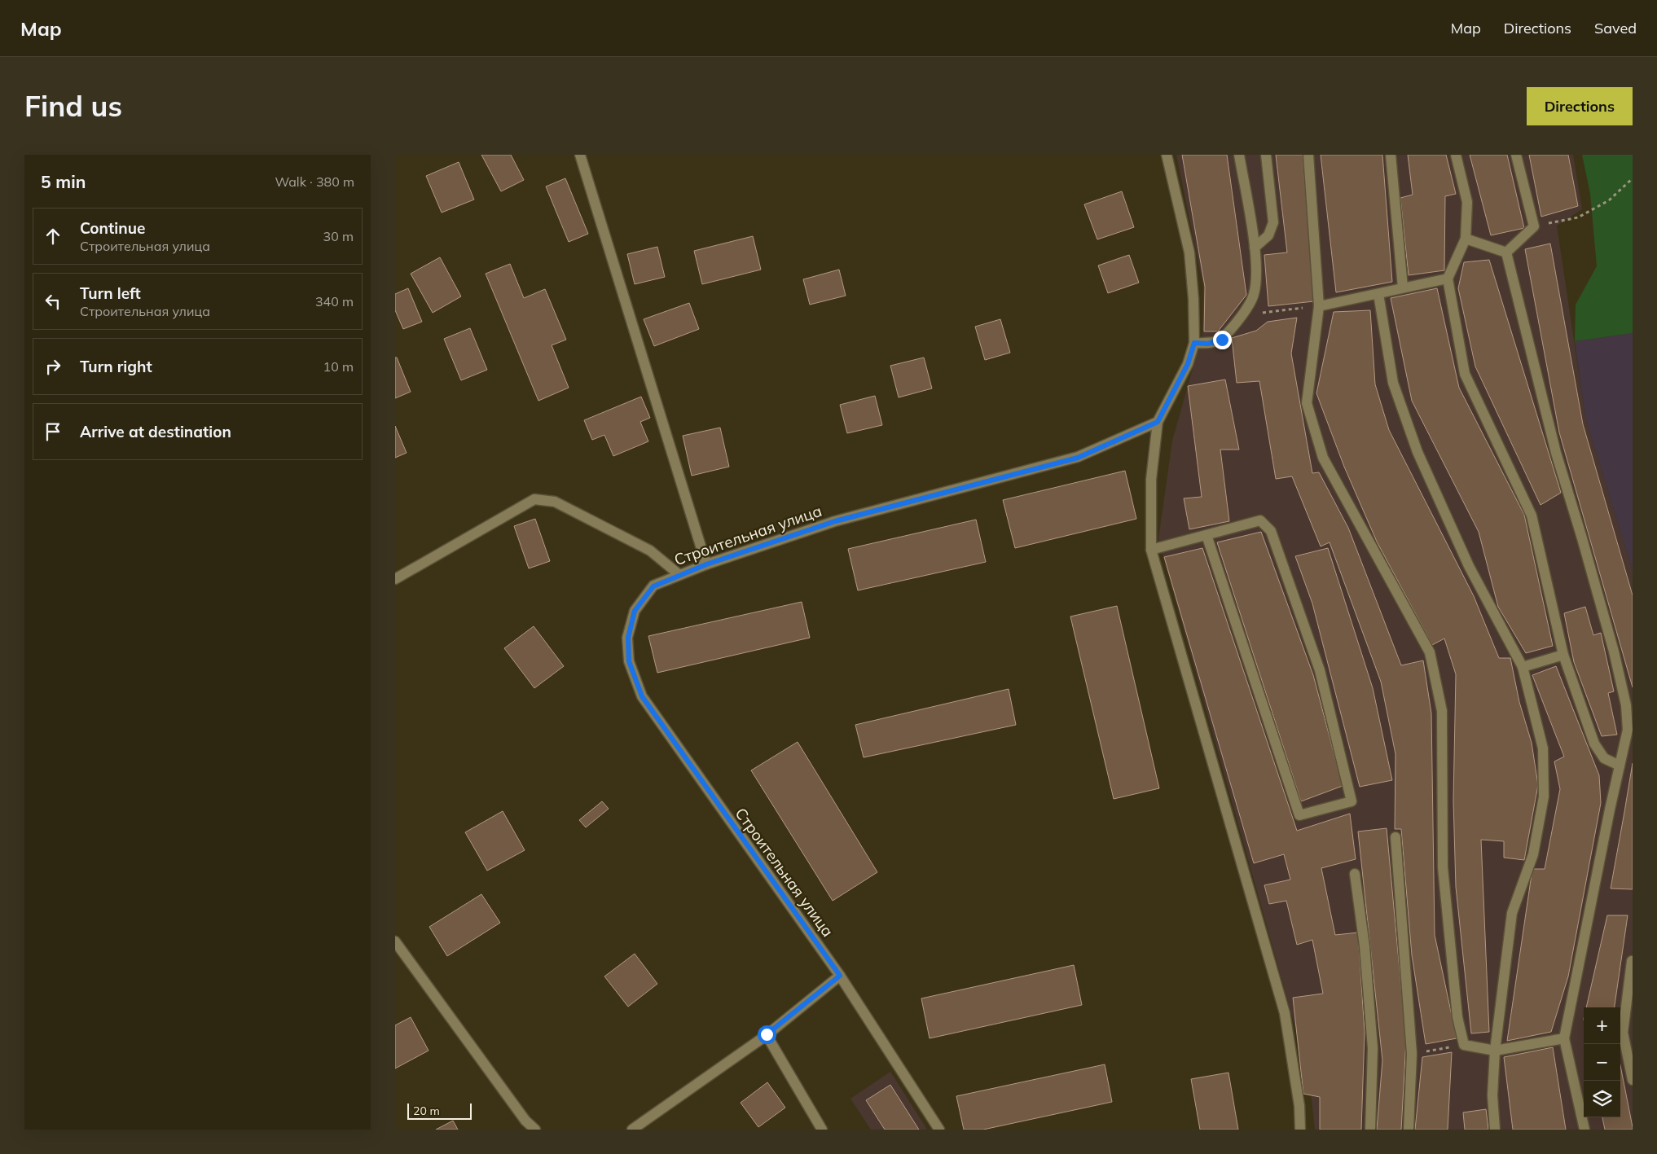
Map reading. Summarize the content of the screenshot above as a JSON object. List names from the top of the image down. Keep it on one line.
{"streets":{"street":["Строительная улица"]},"scale_bar":"20 m","page":{"header":"Map","nav":["Map","Directions","Saved"],"buttons":"Directions","title":"Find us","heading":["5 min","Walk · 380 m"],"list":[["Continue","Строительная улица","30 m"],["Turn left","Строительная улица","340 m"],["Turn right","10 m"],"Arrive at destination"],"map_buttons":["+","−"],"scale":"20 m"}}
